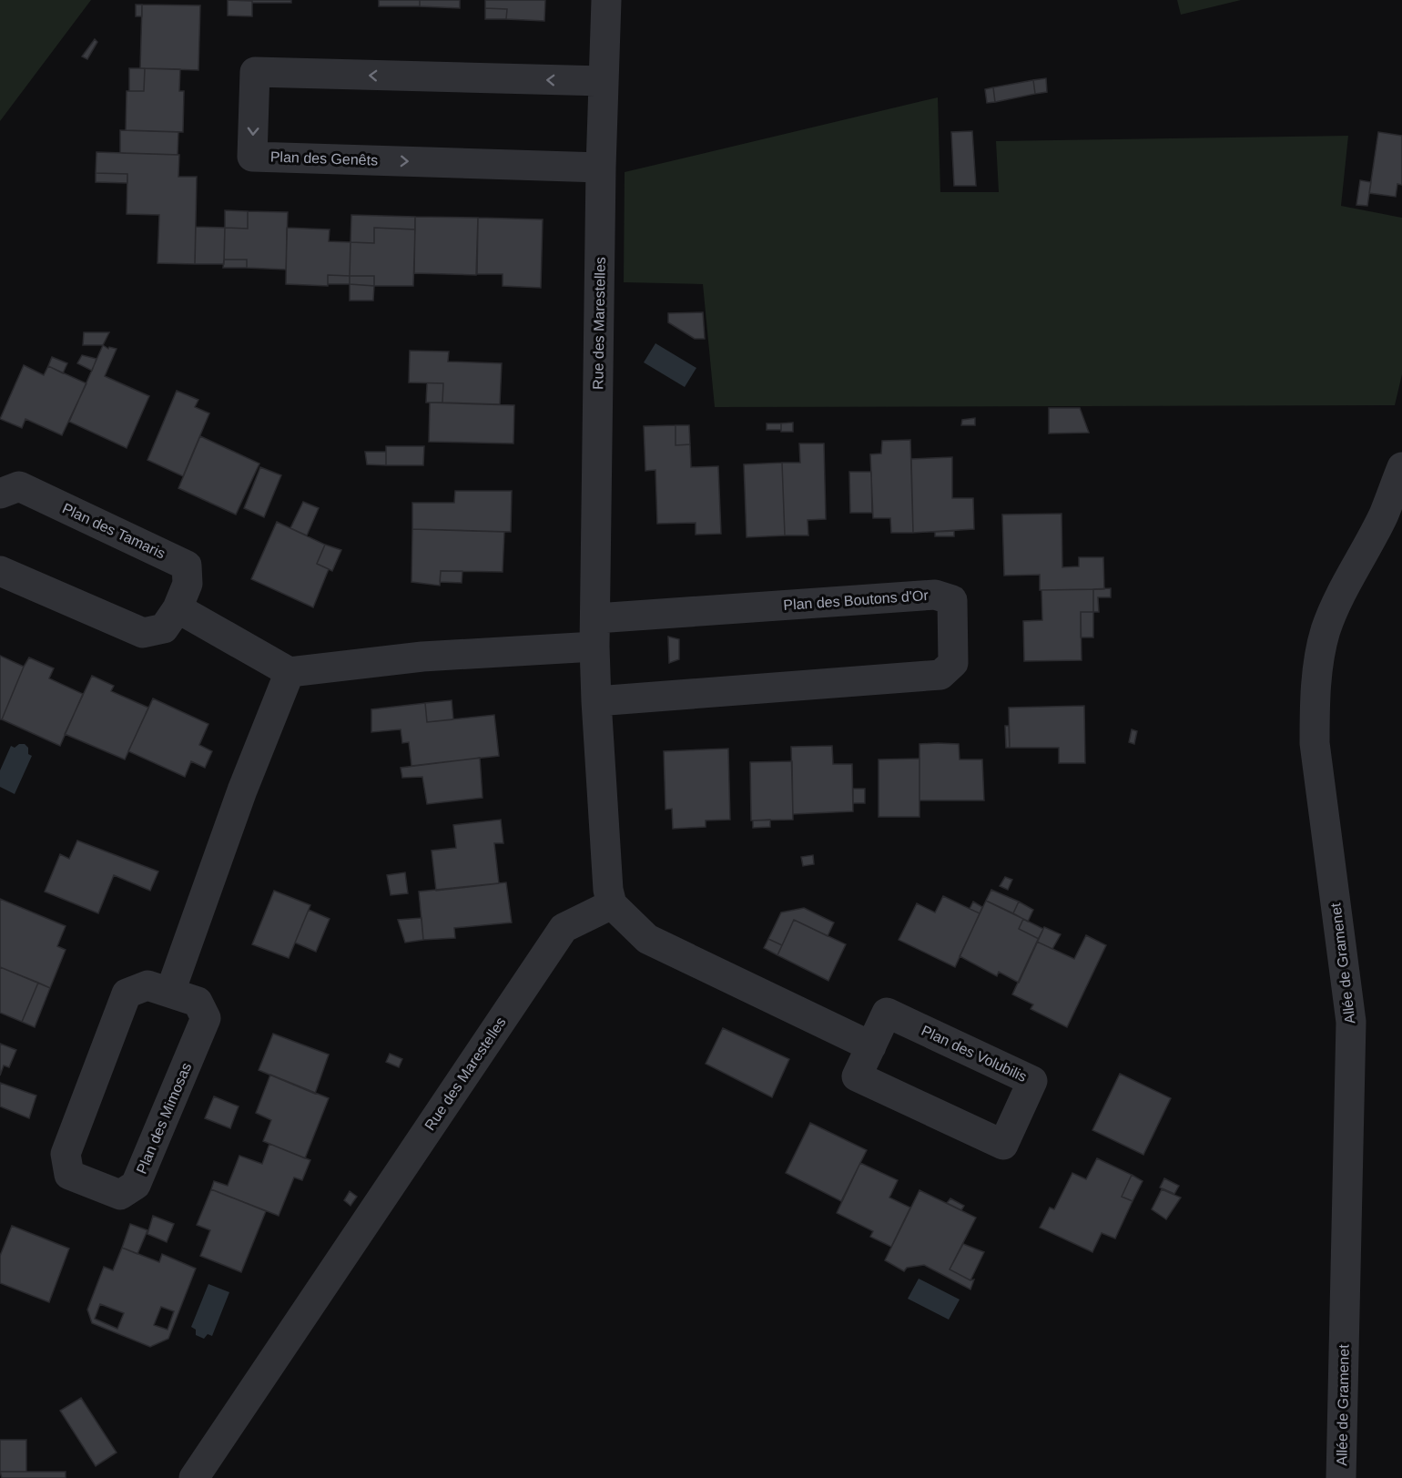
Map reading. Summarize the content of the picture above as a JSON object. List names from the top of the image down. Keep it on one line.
{"streets":{"street":["Plan des Genêts","Rue des Marestelles","Plan des Tamaris","Plan des Boutons d'Or","Allée de Gramenet","Plan des Volubilis","Plan des Mimosas"]},"crossings":[["Plan des Genêts","Rue des Marestelles"],["Rue des Marestelles","Plan des Boutons d'Or"]]}
